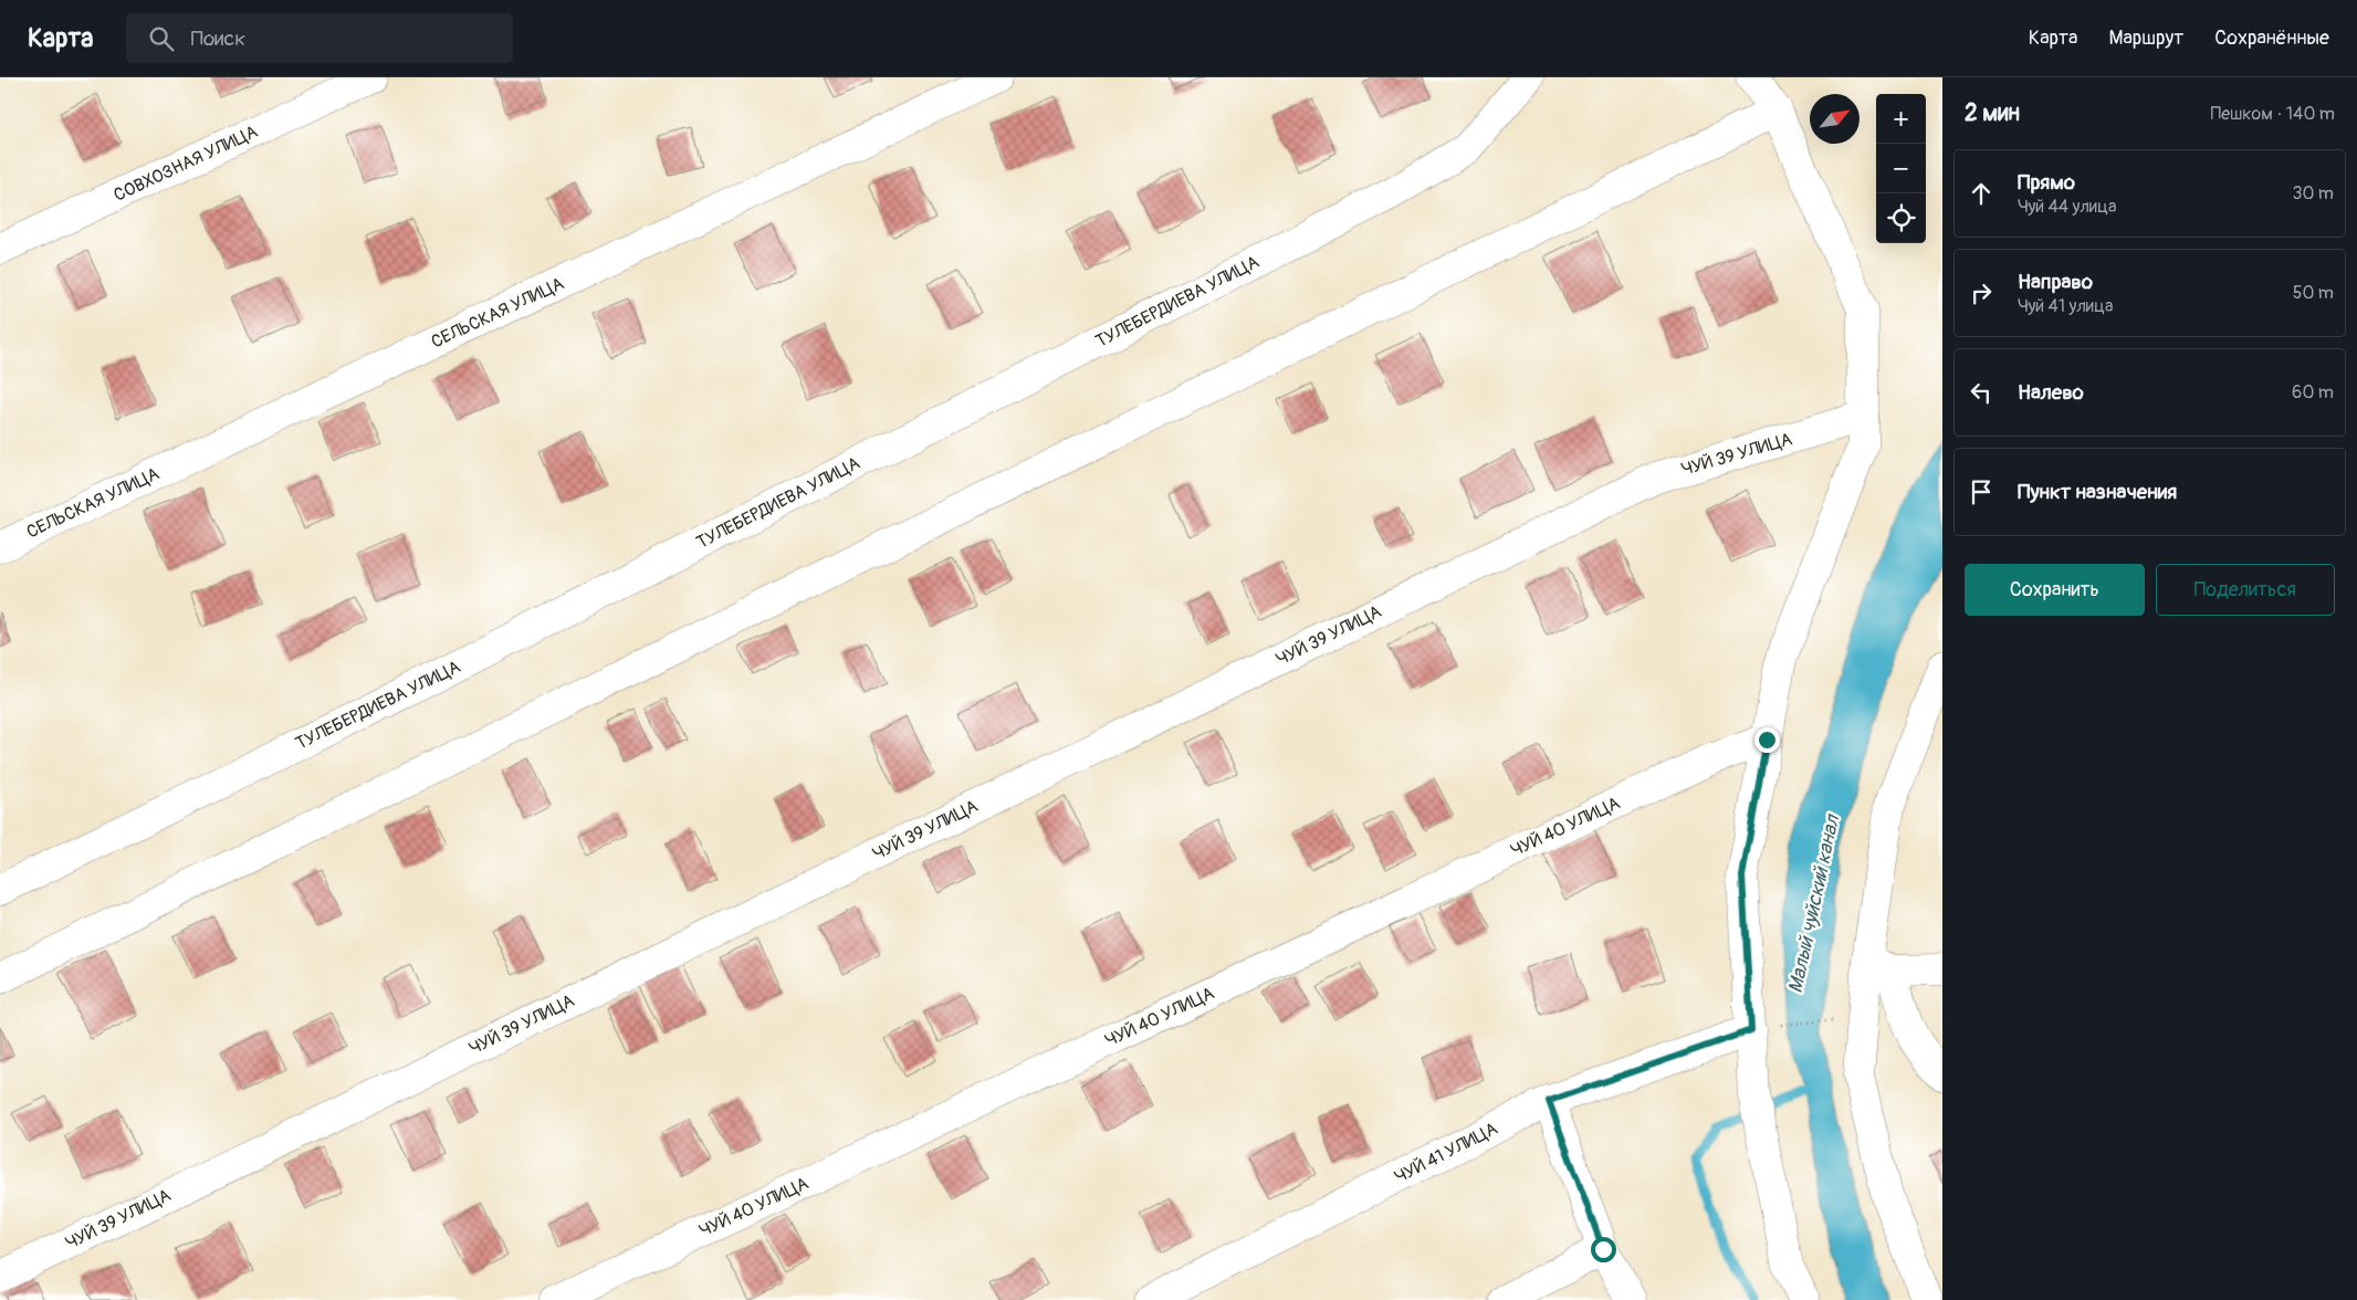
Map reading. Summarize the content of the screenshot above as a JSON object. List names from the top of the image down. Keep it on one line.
{"streets":{"street":["СОВХОЗНАЯ УЛИЦА","ТУЛЕБЕРДИЕВА УЛИЦА","СЕЛЬСКАЯ УЛИЦА","ЧУЙ 39 УЛИЦА","ЧУЙ 40 УЛИЦА","ЧУЙ 41 УЛИЦА"]},"water":["Малый чуйский канал"],"north":"top right","page":{"header":"Карта","search":"Поиск","nav":["Карта","Маршрут","Сохранённые"],"heading":["2 мин","Пешком · 140 m"],"map_buttons":["+","−"],"list":[["Прямо","Чуй 44 улица","30 m"],["Направо","Чуй 41 улица","50 m"],["Налево","60 m"],"Пункт назначения"],"buttons":["Сохранить","Поделиться"]}}
